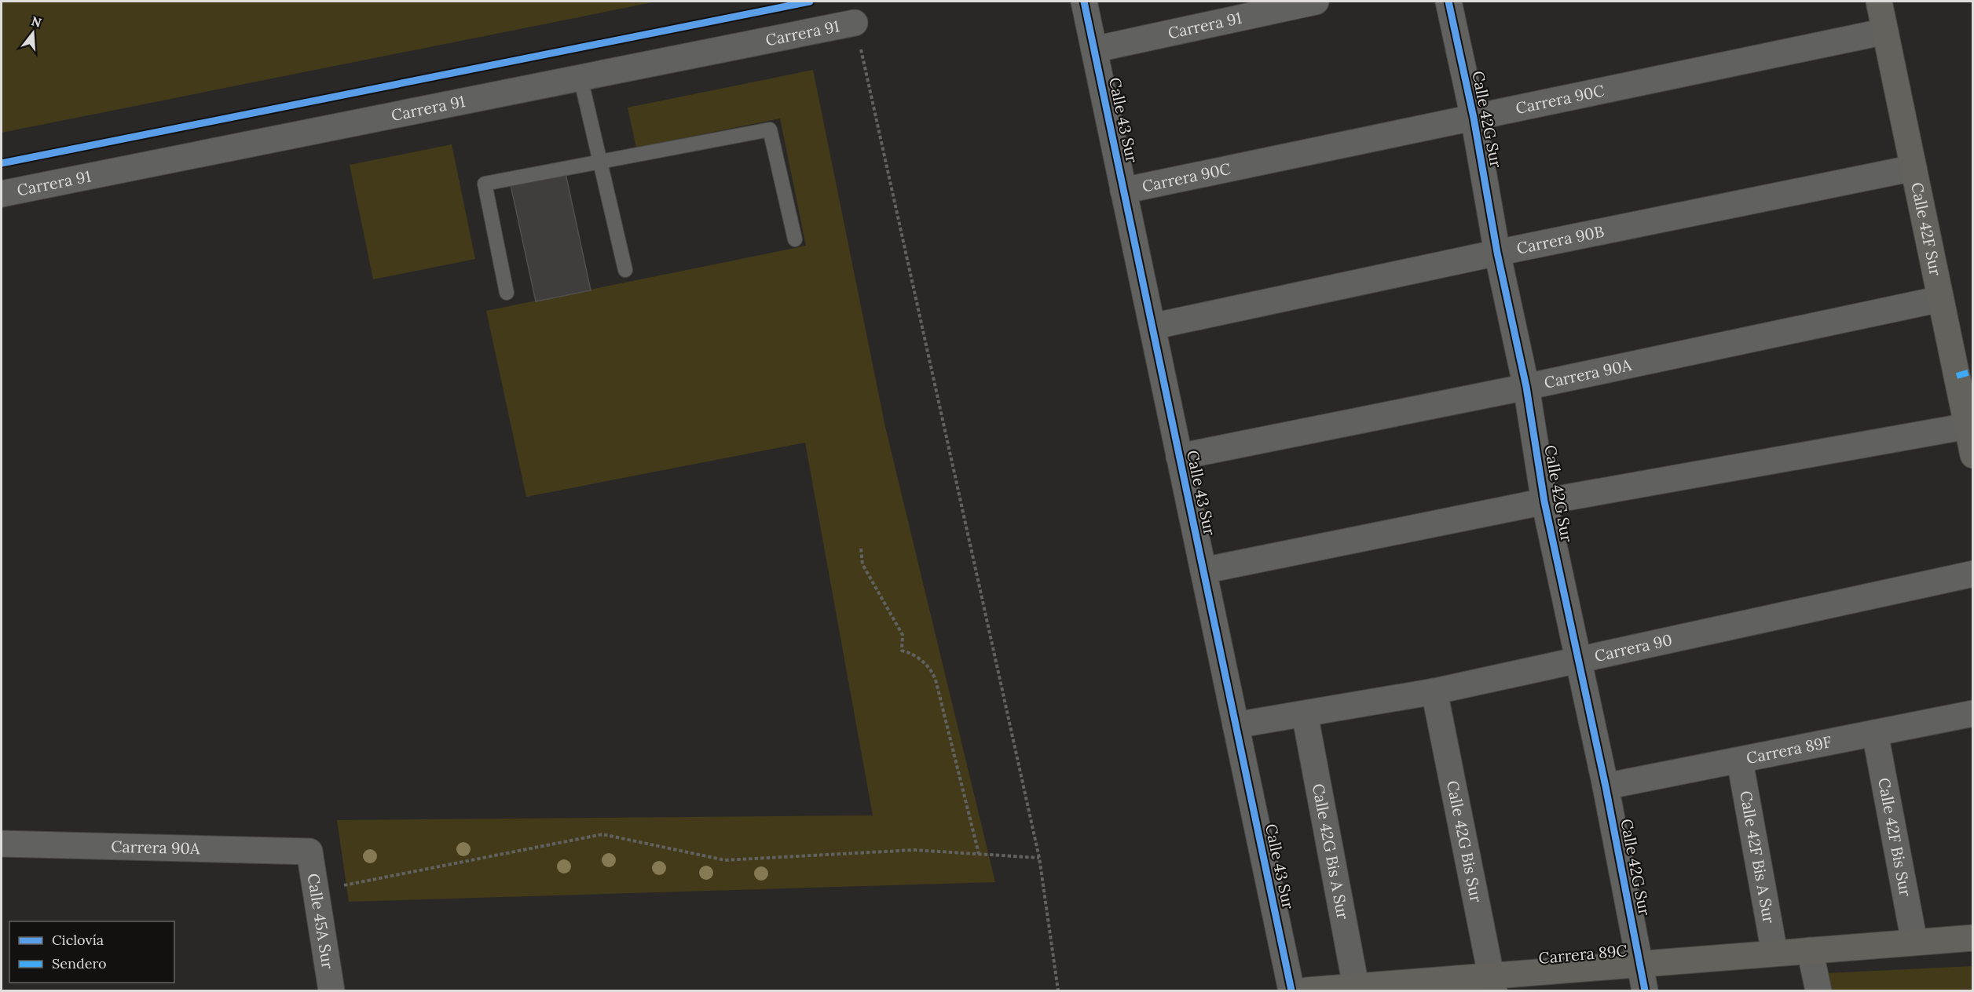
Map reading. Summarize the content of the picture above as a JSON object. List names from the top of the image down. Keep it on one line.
{"streets":{"street":["Carrera 91","Carrera 90C","Calle 42G Sur","Calle 43 Sur","Calle 42F Sur","Carrera 90B","Carrera 90A","Carrera 90","Carrera 89F","Calle 42F Bis Sur","Calle 42G Bis Sur","Calle 42G Bis A Sur","Calle 42F Bis A Sur","Calle 45A Sur","Carrera 89C"]},"crossings":[["Carrera 91","Calle 43 Sur"],["Carrera 90C","Calle 42G Sur"],["Carrera 90C","Calle 43 Sur"],["Carrera 90C","Calle 42F Sur"],["Calle 42G Sur","Carrera 90B"],["Calle 42G Sur","Carrera 90A"],["Calle 42G Sur","Carrera 90"],["Calle 42G Sur","Carrera 89F"],["Calle 42G Sur","Carrera 89C"],["Calle 43 Sur","Carrera 90B"],["Calle 43 Sur","Carrera 90A"],["Calle 43 Sur","Carrera 90"],["Calle 42F Sur","Carrera 90B"],["Calle 42F Sur","Carrera 90A"],["Carrera 90A","Calle 45A Sur"],["Carrera 90","Calle 42G Bis Sur"],["Carrera 90","Calle 42G Bis A Sur"],["Carrera 89F","Calle 42F Bis Sur"],["Carrera 89F","Calle 42F Bis A Sur"],["Calle 42F Bis Sur","Carrera 89C"],["Calle 42G Bis Sur","Carrera 89C"],["Calle 42G Bis A Sur","Carrera 89C"],["Calle 42F Bis A Sur","Carrera 89C"]],"legend":["Ciclovía","Sendero"],"north":"top"}
